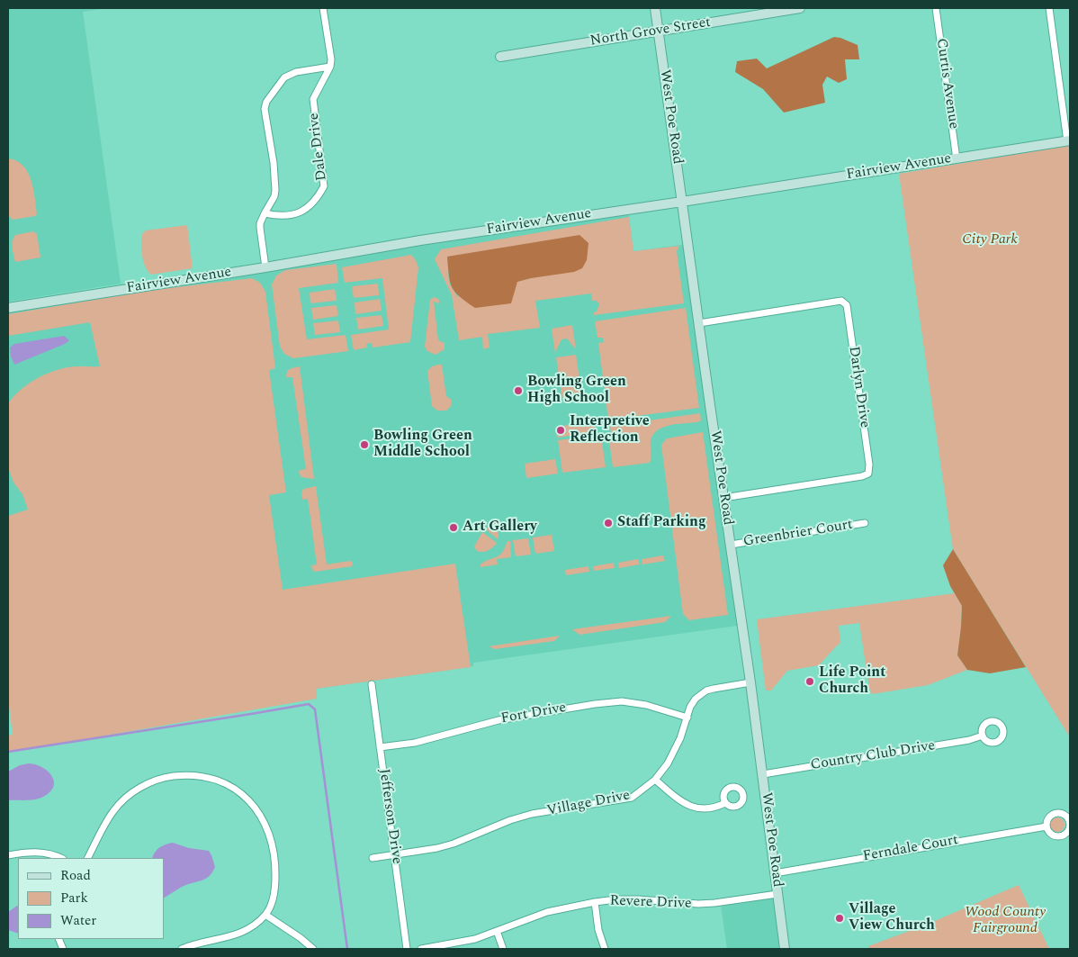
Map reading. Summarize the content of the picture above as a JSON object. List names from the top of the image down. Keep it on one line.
{"streets":{"street":["North Grove Street","Curtis Avenue","West Poe Road","Dale Drive","Fairview Avenue","Darlyn Drive","Greenbrier Court","Fort Drive","Country Club Drive","Village Drive","Jefferson Drive","Ferndale Court","Revere Drive"]},"crossings":[["North Grove Street","West Poe Road"],["Curtis Avenue","Fairview Avenue"],["West Poe Road","Fairview Avenue"],["West Poe Road","Darlyn Drive"],["West Poe Road","Greenbrier Court"],["West Poe Road","Country Club Drive"],["West Poe Road","Village Drive"],["West Poe Road","Ferndale Court"],["West Poe Road","Revere Drive"],["Fort Drive","Village Drive"],["Fort Drive","Jefferson Drive"],["Village Drive","Jefferson Drive"]],"parks":["City Park","Wood County Fairground"],"places":["Bowling Green High School","Interpretive Reflection","Bowling Green Middle School","Staff Parking","Art Gallery","Life Point Church","Village View Church"],"legend":["Road","Park","Water"]}
